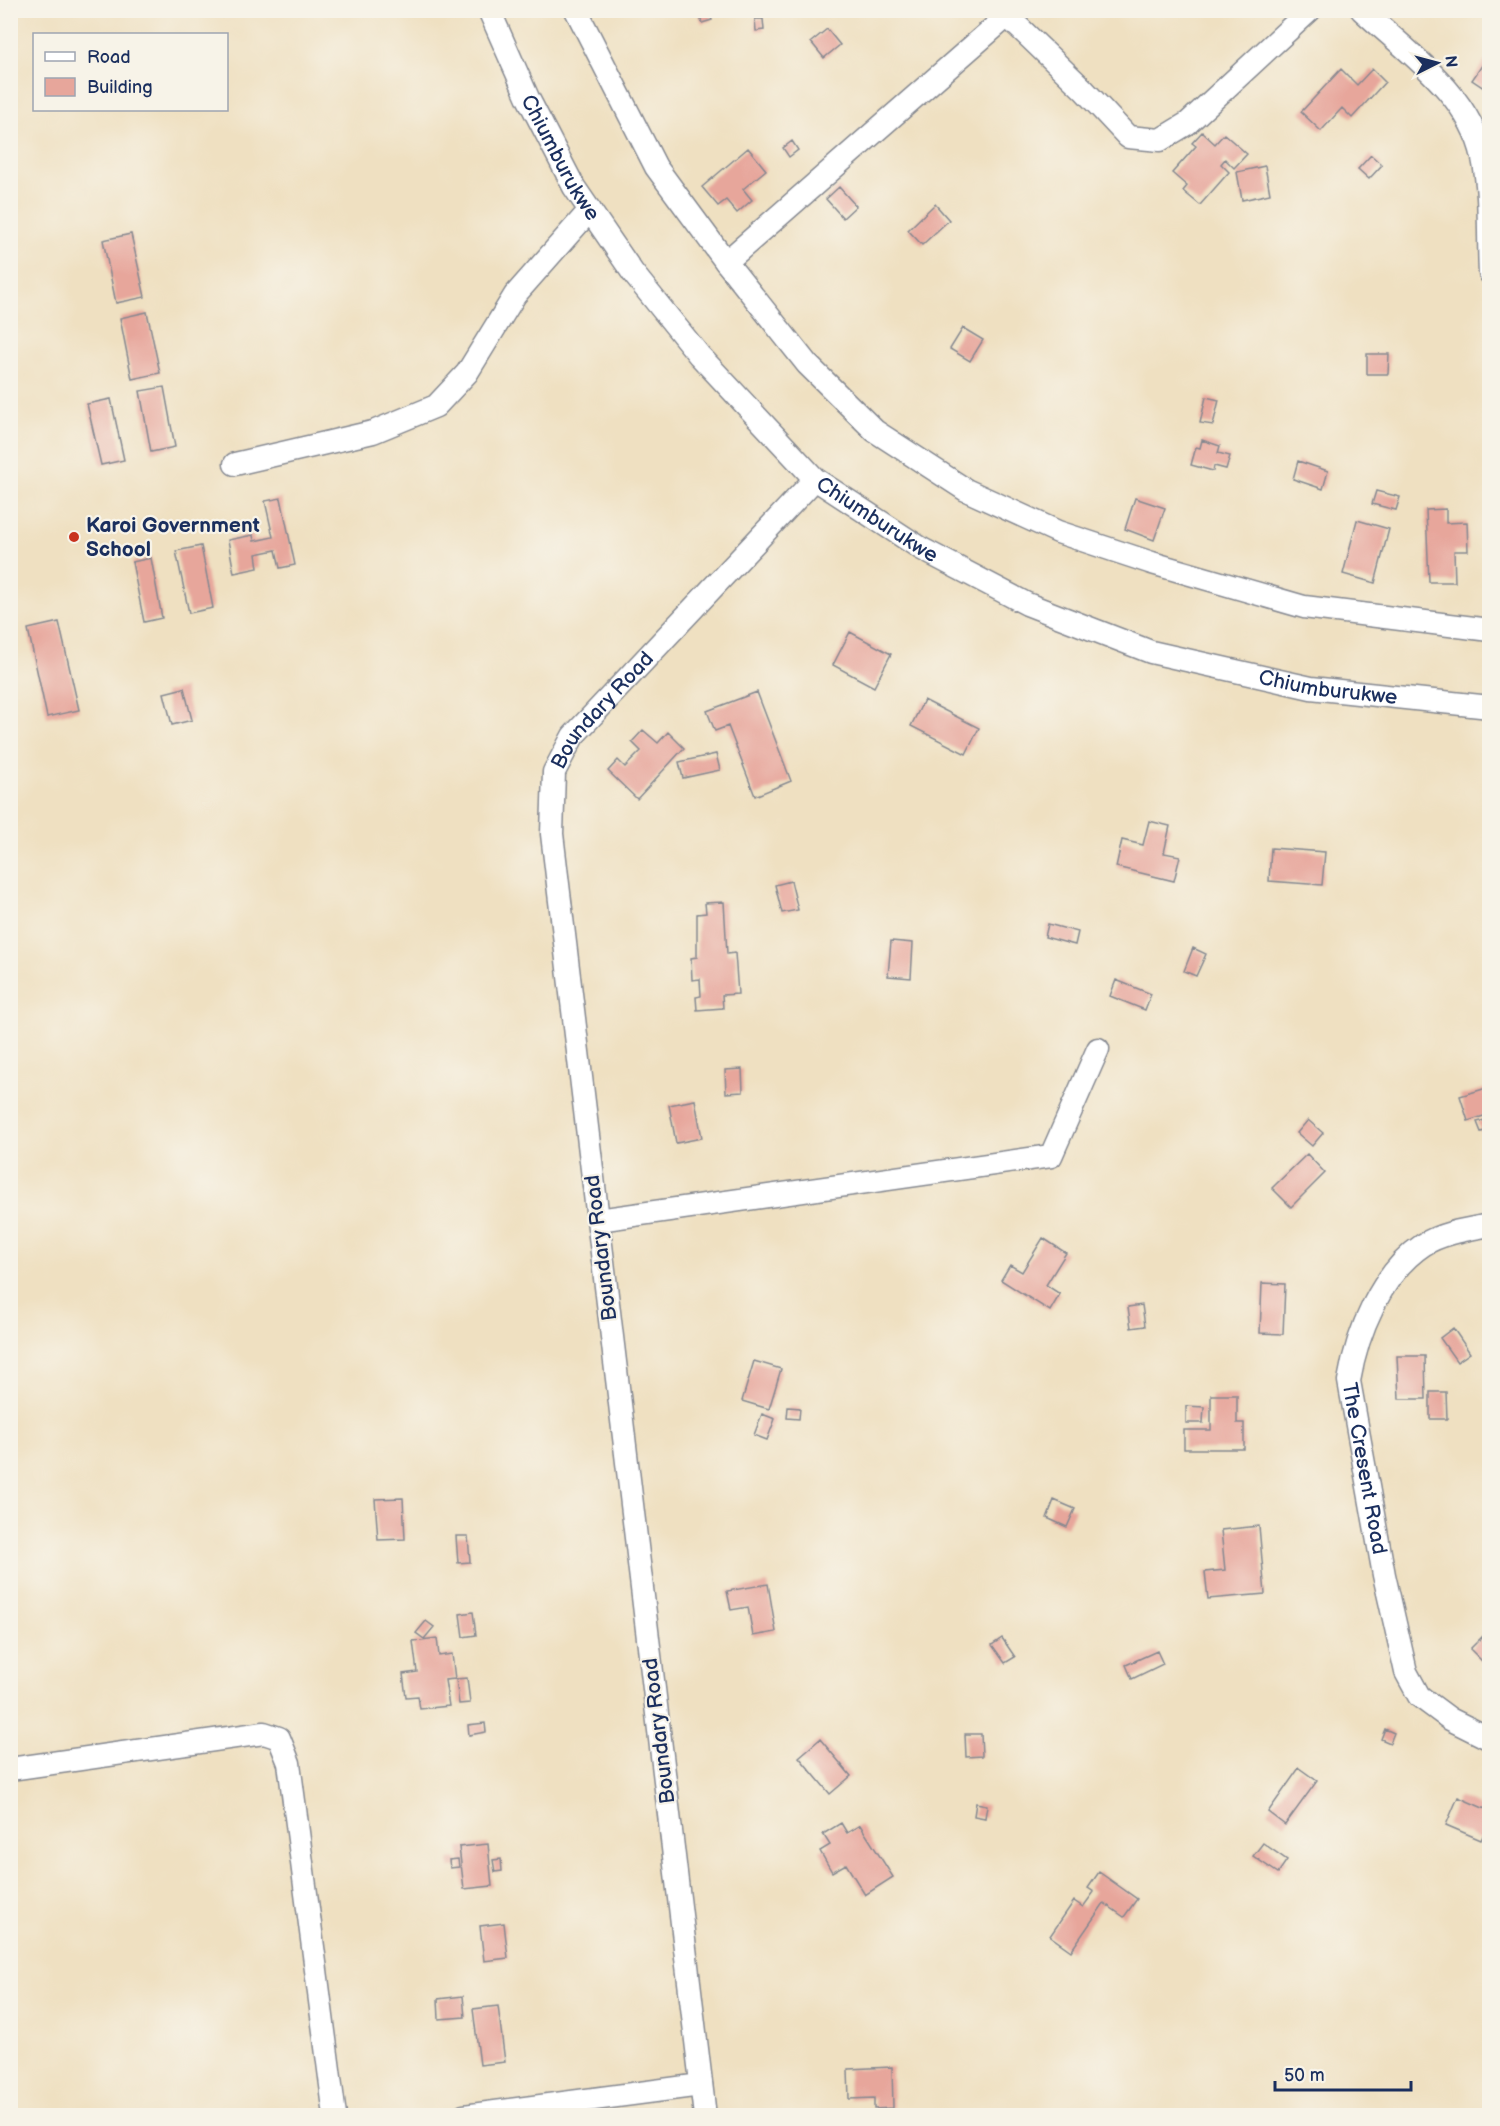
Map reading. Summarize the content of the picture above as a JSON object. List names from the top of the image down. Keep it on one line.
{"streets":{"street":["Chiumburukwe","Boundary Road","The Cresent Road"]},"crossings":[["Chiumburukwe","Boundary Road"]],"places":["Karoi Government School"],"legend":["Road","Building"],"scale_bar":"50 m","north":"right"}
